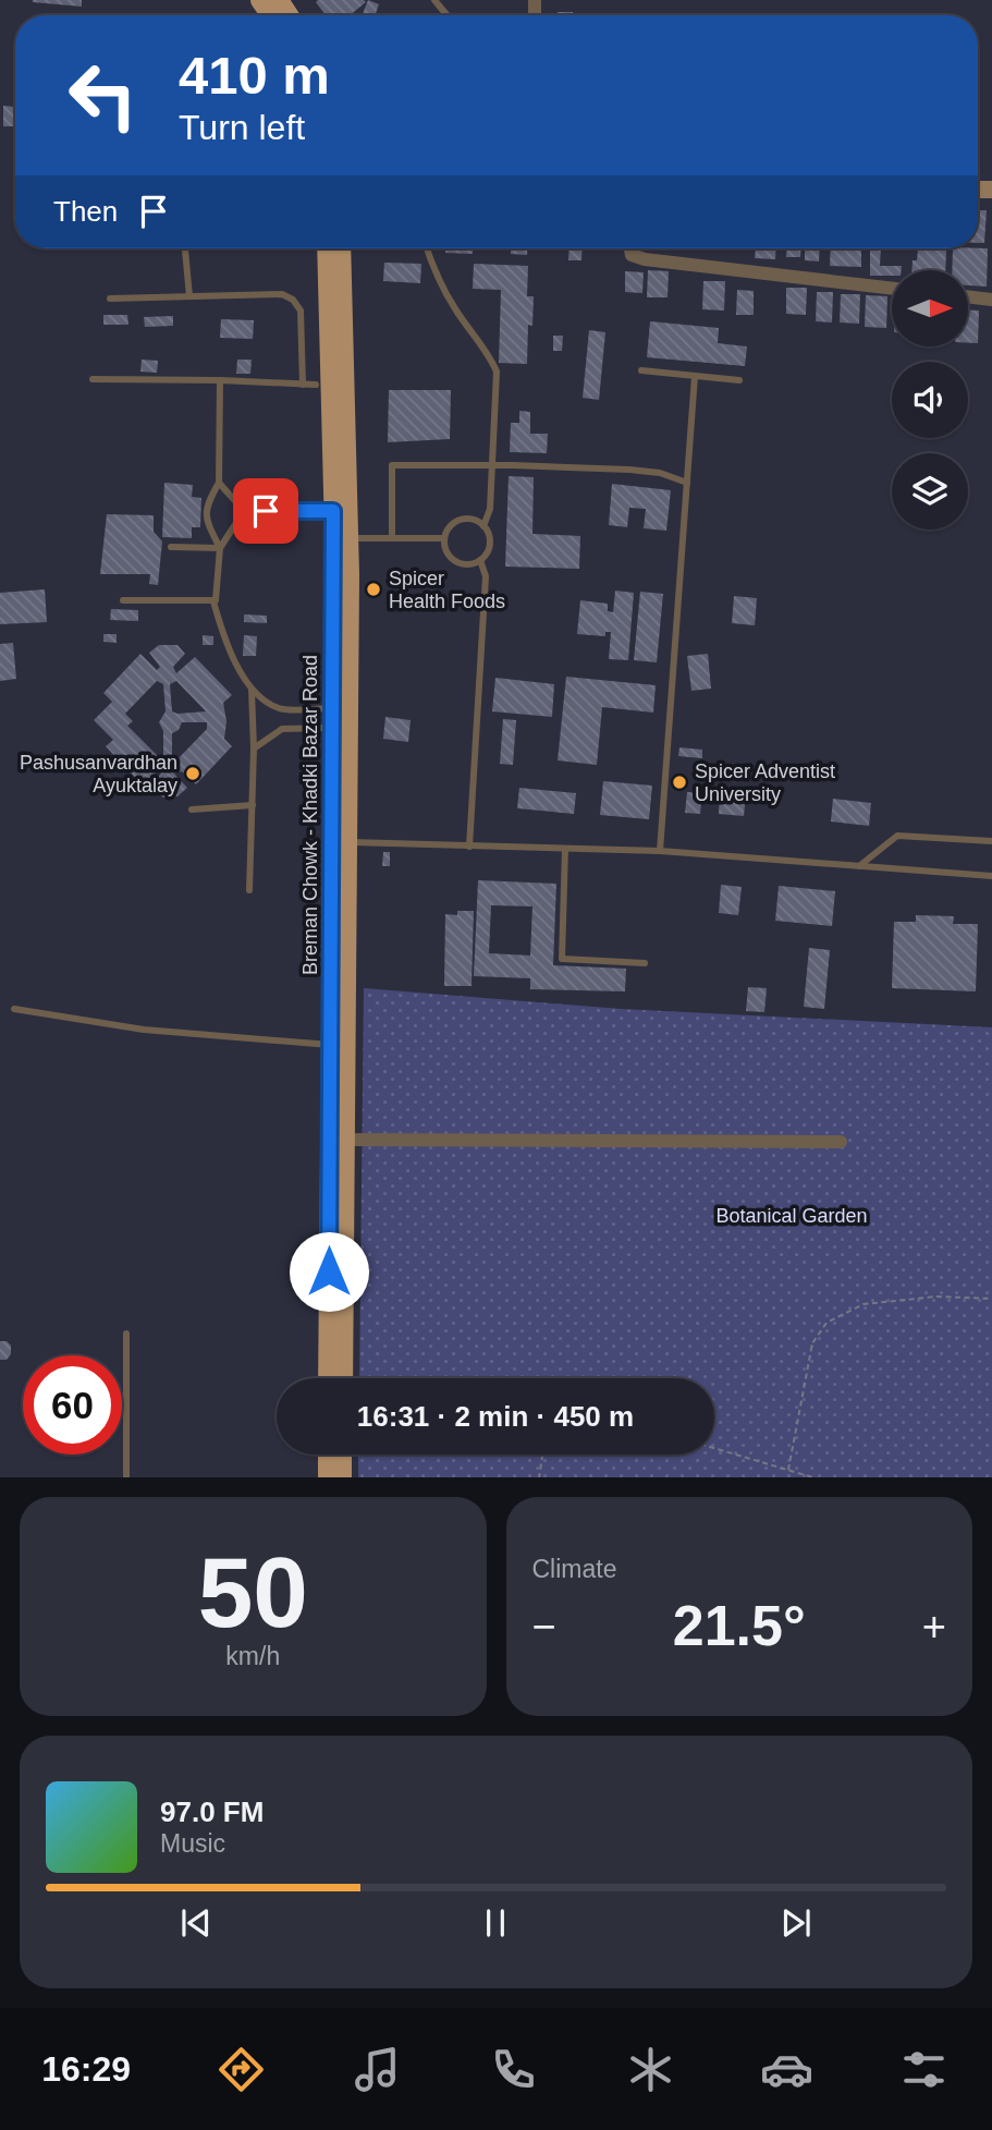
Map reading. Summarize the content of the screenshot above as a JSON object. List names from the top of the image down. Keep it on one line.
{"streets":{"main road":["Breman Chowk - Khadki Bazar Road"]},"parks":["Botanical Garden"],"places":["Spicer Health Foods","Pashusanvardhan Ayuktalay","Spicer Adventist University"],"north":"right","page":{"turn":["410 m","Turn left"],"then":"Then","limit":"60","trip":"16:31 · 2 min · 450 m","tile":[["50","km/h"],"Climate"],"heat":["−","21.5°","+"],"song":["97.0 FM","Music"],"tabs":"16:29"}}
